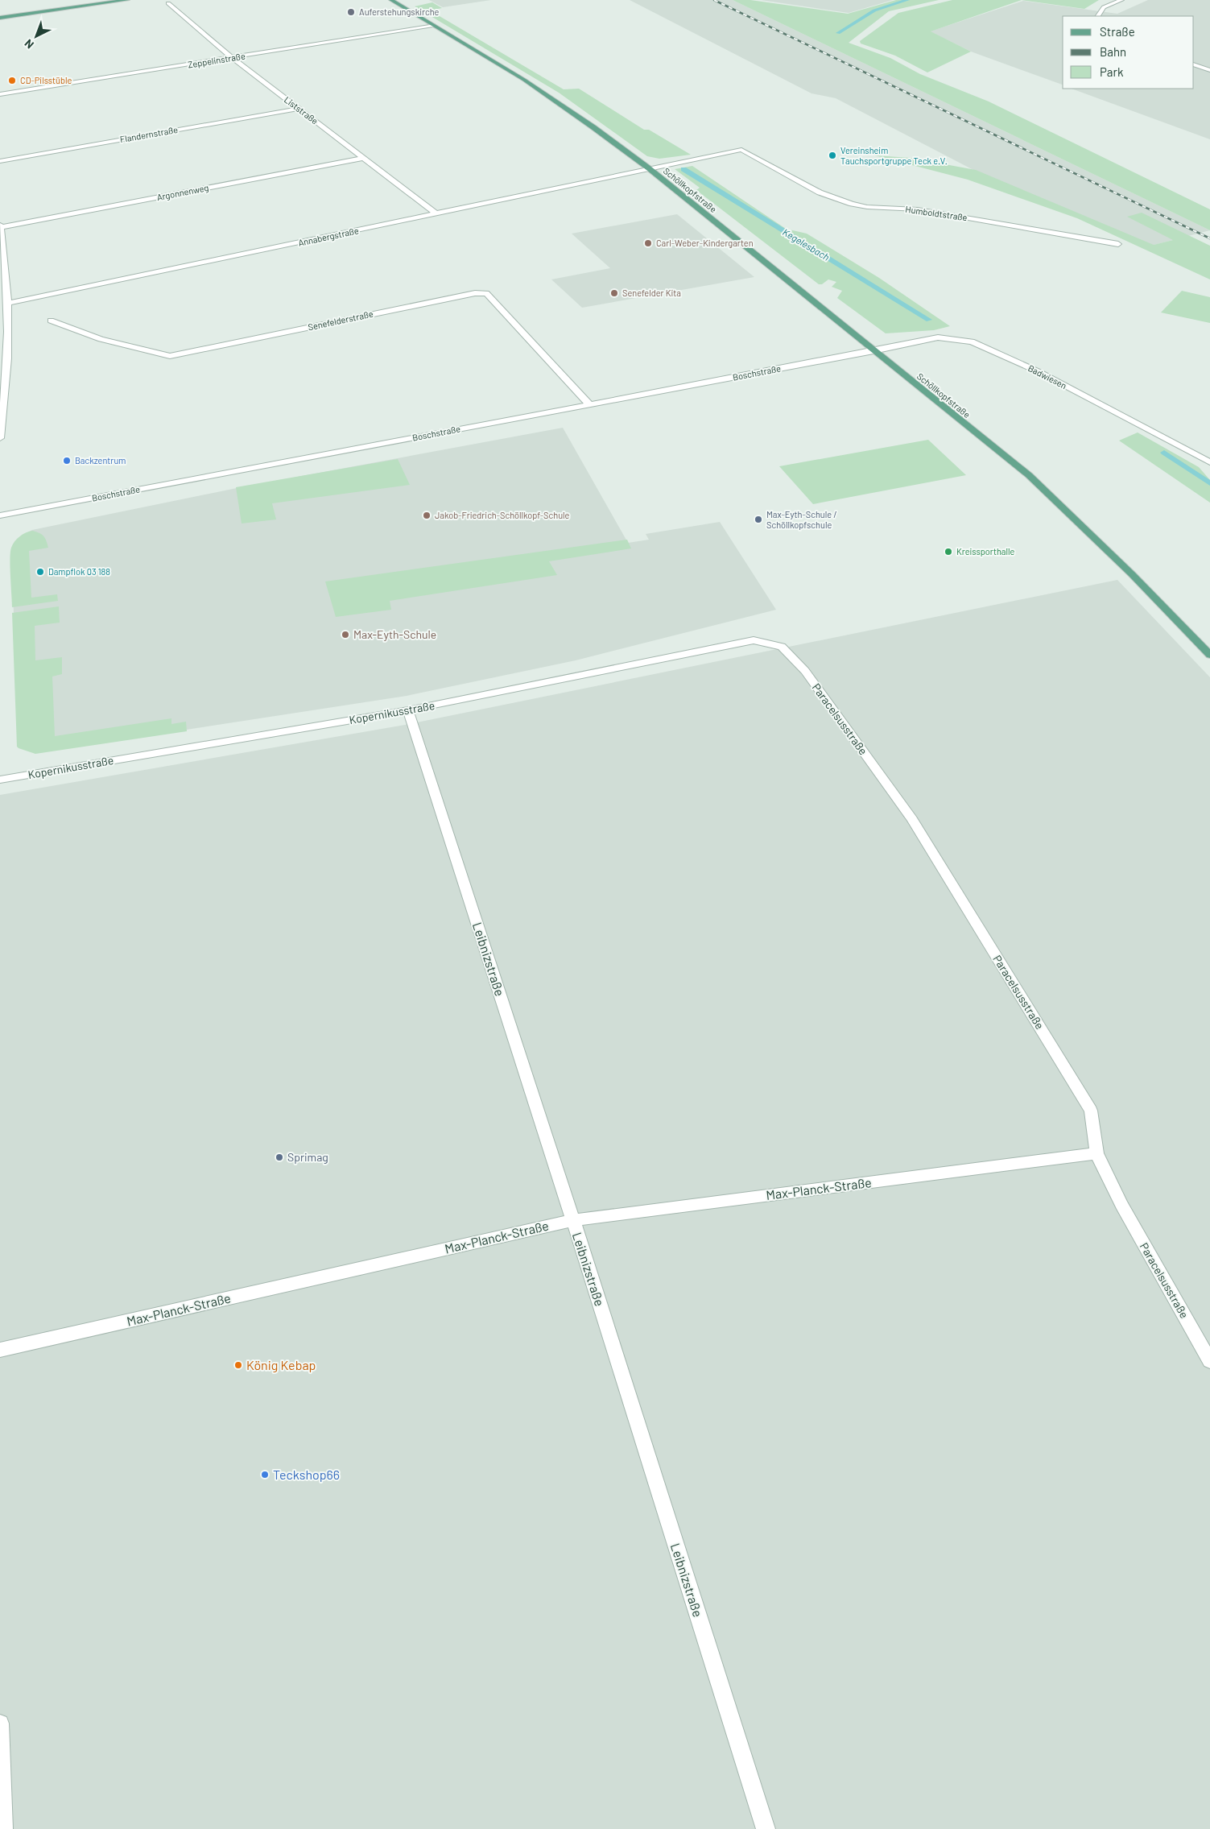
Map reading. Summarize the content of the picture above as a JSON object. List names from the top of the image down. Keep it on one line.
{"streets":{"main road":["Schöllkopfstraße"],"street":["Zeppelinstraße","Liststraße","Flandernstraße","Argonnenweg","Humboldtstraße","Annabergstraße","Senefelderstraße","Boschstraße","Badwiesen","Kopernikusstraße","Paracelsusstraße","Leibnizstraße","Max-Planck-Straße"]},"crossings":[["Zeppelinstraße","Liststraße"],["Zeppelinstraße","Schöllkopfstraße"],["Liststraße","Flandernstraße"],["Liststraße","Argonnenweg"],["Liststraße","Annabergstraße"],["Schöllkopfstraße","Humboldtstraße"],["Schöllkopfstraße","Annabergstraße"],["Schöllkopfstraße","Boschstraße"],["Schöllkopfstraße","Badwiesen"],["Senefelderstraße","Boschstraße"],["Boschstraße","Badwiesen"],["Kopernikusstraße","Paracelsusstraße"],["Kopernikusstraße","Leibnizstraße"],["Paracelsusstraße","Max-Planck-Straße"],["Leibnizstraße","Max-Planck-Straße"]],"water":["Kegelesbach"],"places":["Auferstehungskirche","CD-Pilsstüble","Vereinsheim Tauchsportgruppe Teck e.V.","Carl-Weber-Kindergarten","Senefelder Kita","Backzentrum","Jakob-Friedrich-Schöllkopf-Schule","Max-Eyth-Schule / Schöllkopfschule","Kreissporthalle","Dampflok 03 188","Max-Eyth-Schule","Sprimag","König Kebap","Teckshop66"],"legend":["Straße","Bahn","Park"],"north":"bottom left"}
